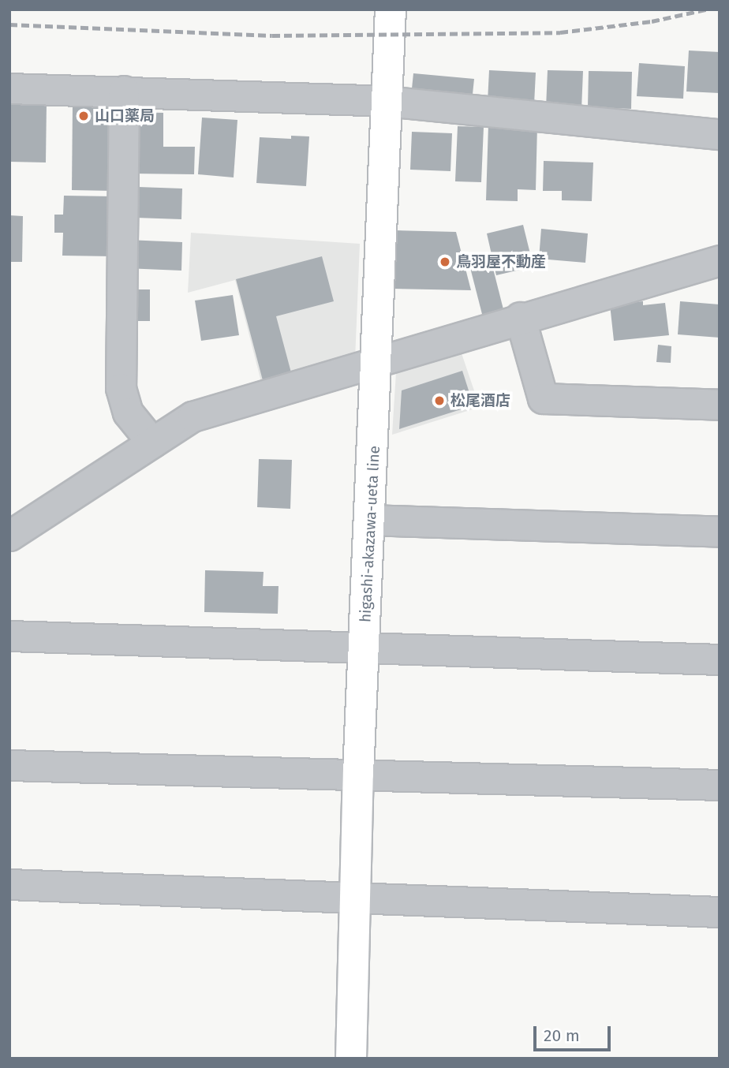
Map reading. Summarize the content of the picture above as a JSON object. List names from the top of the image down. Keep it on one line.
{"streets":{"main road":["higashi-akazawa-ueta line"]},"places":["山口薬局","鳥羽屋不動産","松尾酒店"],"scale_bar":"20 m"}
